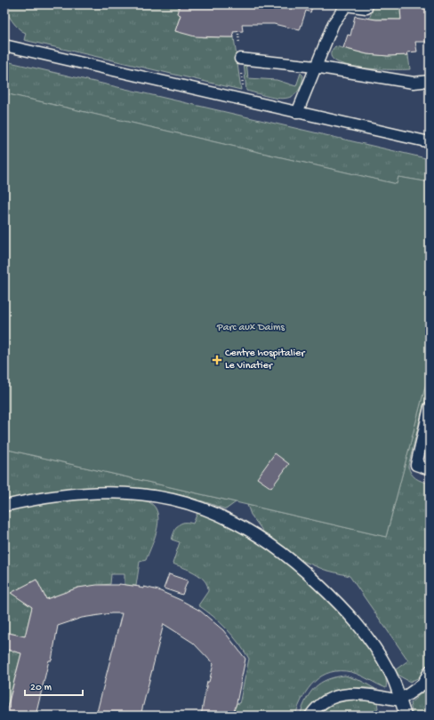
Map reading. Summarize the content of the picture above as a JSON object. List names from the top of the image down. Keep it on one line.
{"parks":["Parc aux Daims"],"places":{"health":["Centre hospitalier Le Vinatier"]},"scale_bar":"20 m"}
